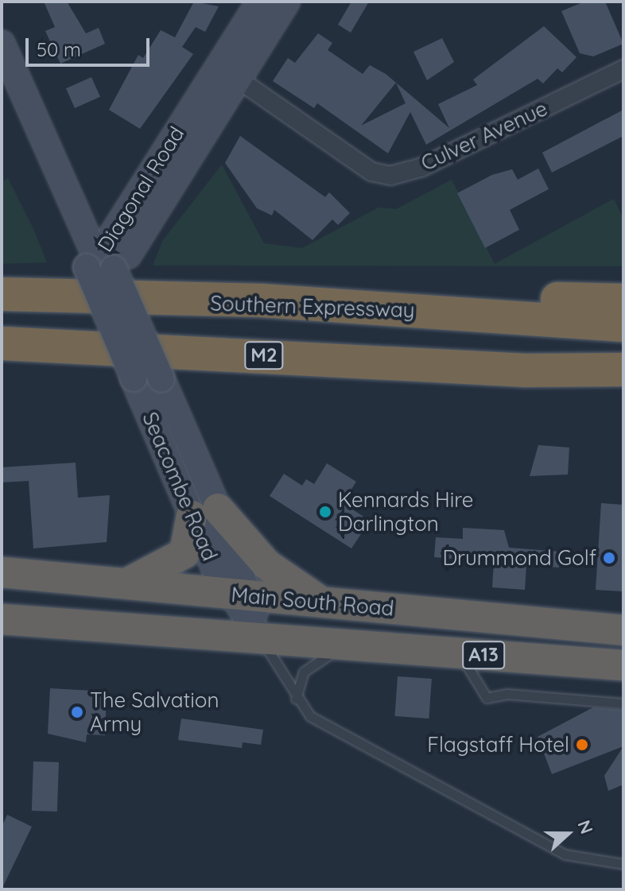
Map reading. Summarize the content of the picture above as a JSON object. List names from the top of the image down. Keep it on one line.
{"streets":{"highway":["Southern Expressway","M2","Main South Road","A13"],"main road":["Diagonal Road","Seacombe Road"],"street":["Culver Avenue"]},"crossings":[["Culver Avenue","Diagonal Road"],["Diagonal Road","Seacombe Road"],["Seacombe Road","Main South Road"],["Seacombe Road","A13"],["Main South Road","A13"]],"places":["Kennards Hire Darlington","Drummond Golf","The Salvation Army","Flagstaff Hotel"],"scale_bar":"50 m","north":"right"}
